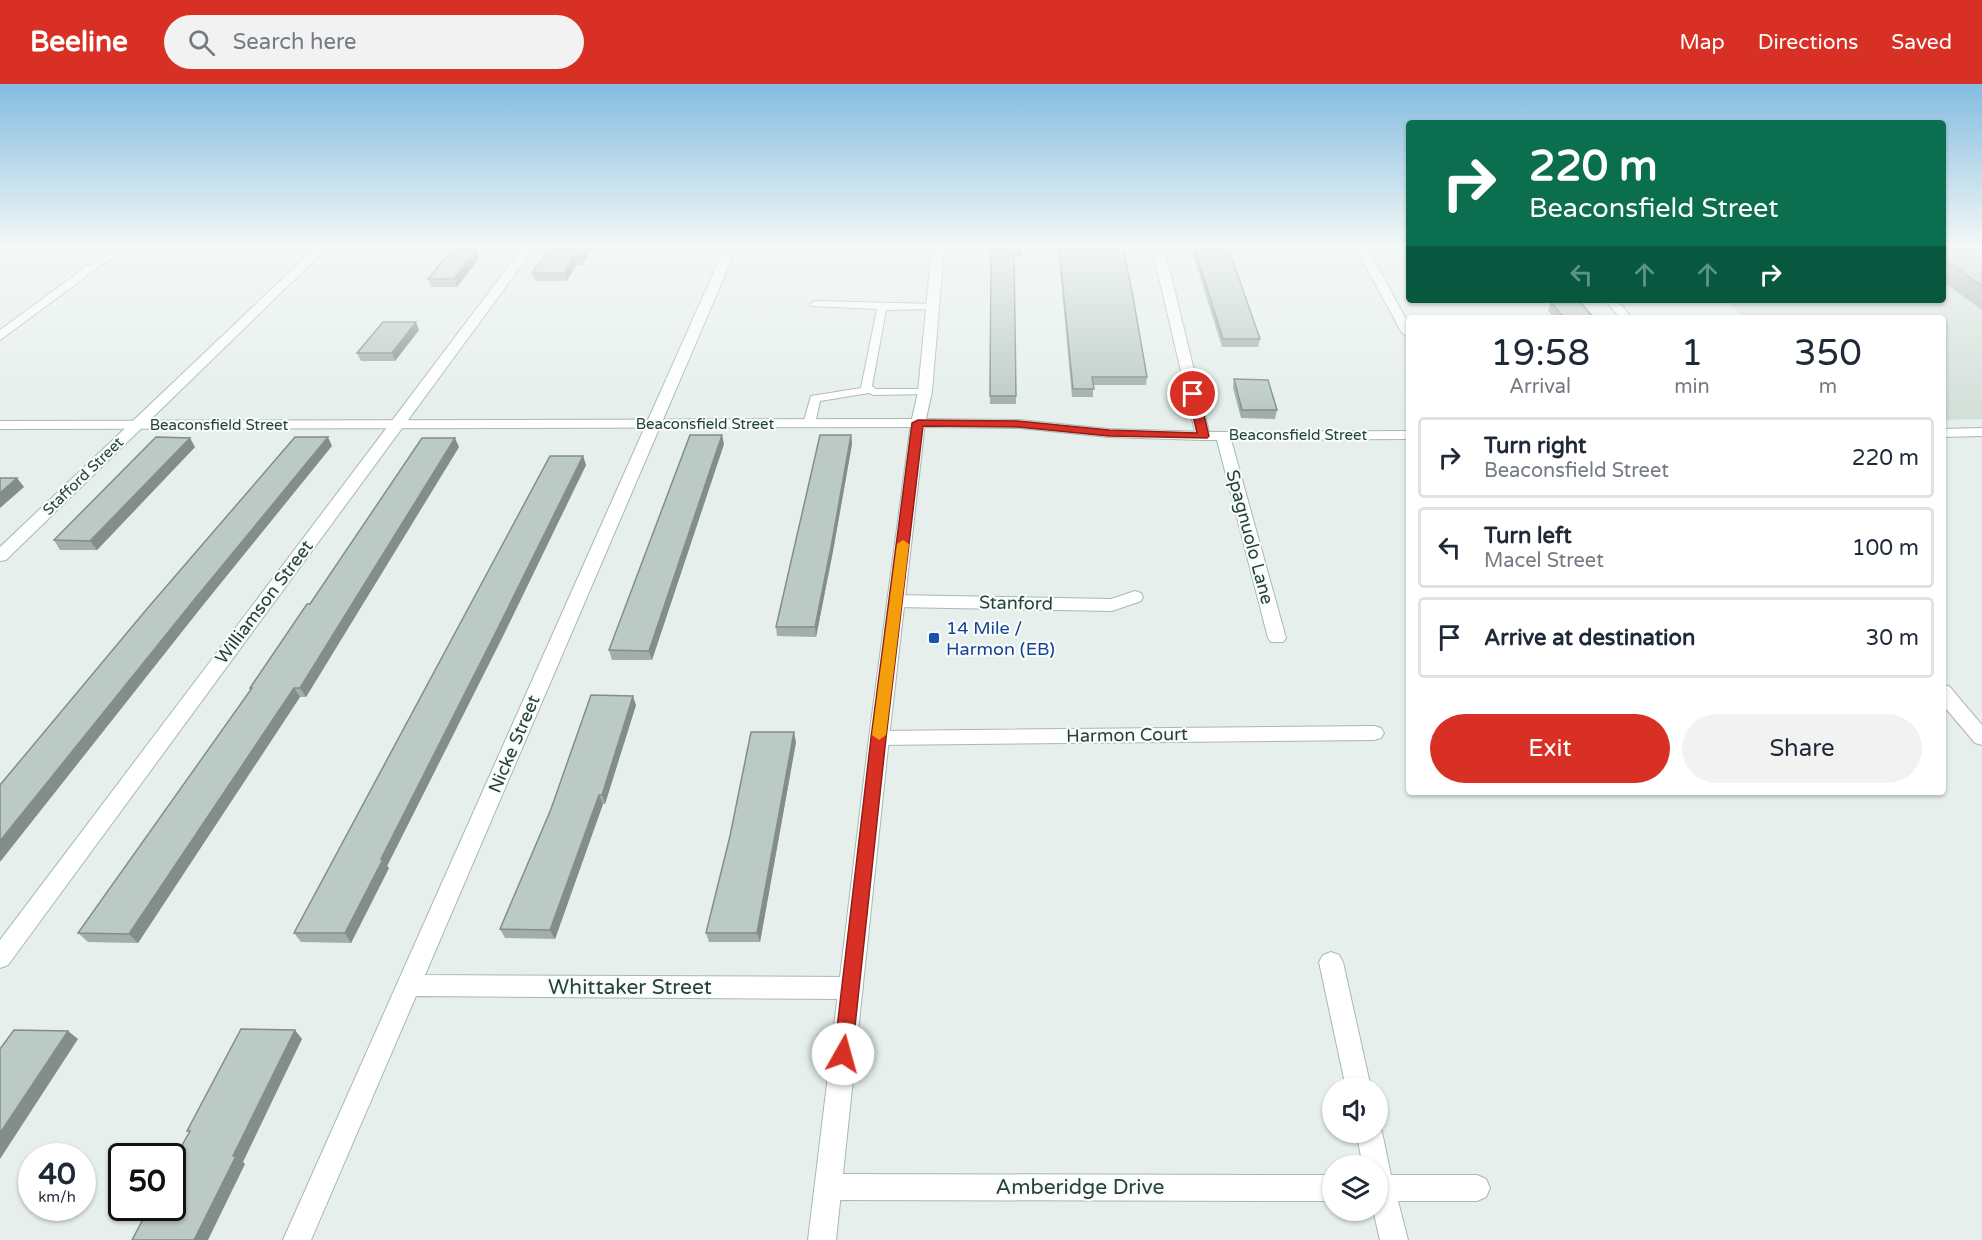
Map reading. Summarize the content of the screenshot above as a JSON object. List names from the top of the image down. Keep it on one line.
{"streets":{"street":["Beaconsfield Street","Stafford Street","Spagnuolo Lane","Williamson Street","Stanford","Harmon Court","Nicke Street","Whittaker Street","Amberidge Drive"]},"crossings":[["Beaconsfield Street","Stafford Street"],["Beaconsfield Street","Spagnuolo Lane"],["Beaconsfield Street","Williamson Street"],["Beaconsfield Street","Nicke Street"],["Nicke Street","Whittaker Street"]],"places":{"transit":["14 Mile / Harmon (EB)"]},"page":{"header":"Beeline","search":"Search here","nav":["Map","Directions","Saved"],"turn":["220 m","Beaconsfield Street"],"eta":["19:58","Arrival","1","min","350","m"],"list":[{"name":"Turn right","note":"Beaconsfield Street","value":"220 m"},{"name":"Turn left","note":"Macel Street","value":"100 m"},{"name":"Arrive at destination","value":"30 m"}],"buttons":["Exit","Share"],"speed":"40 km/h","limit":"50"}}
